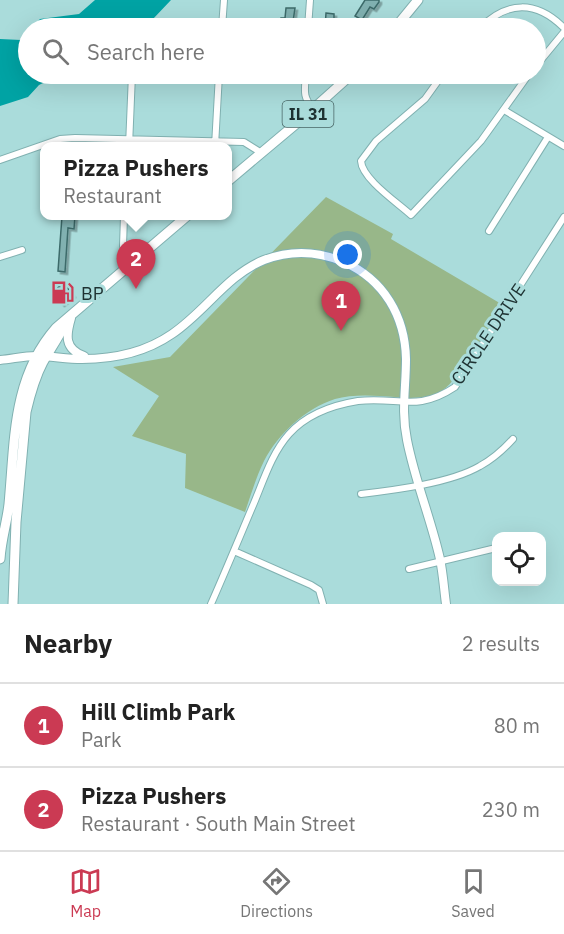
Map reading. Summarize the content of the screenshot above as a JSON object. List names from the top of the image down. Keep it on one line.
{"streets":{"main road":["IL 31"],"street":["CIRCLE DRIVE"]},"places":{"fuel station":["BP"]},"page":{"search":"Search here","popup":["Pizza Pushers","Restaurant"],"pins":["2","1"],"heading":["Nearby","2 results"],"list":[{"mark":"1","name":"Hill Climb Park","note":"Park","value":"80 m"},{"mark":"2","name":"Pizza Pushers","note":"Restaurant · South Main Street","value":"230 m"}],"nav":["Map","Directions","Saved"]}}
